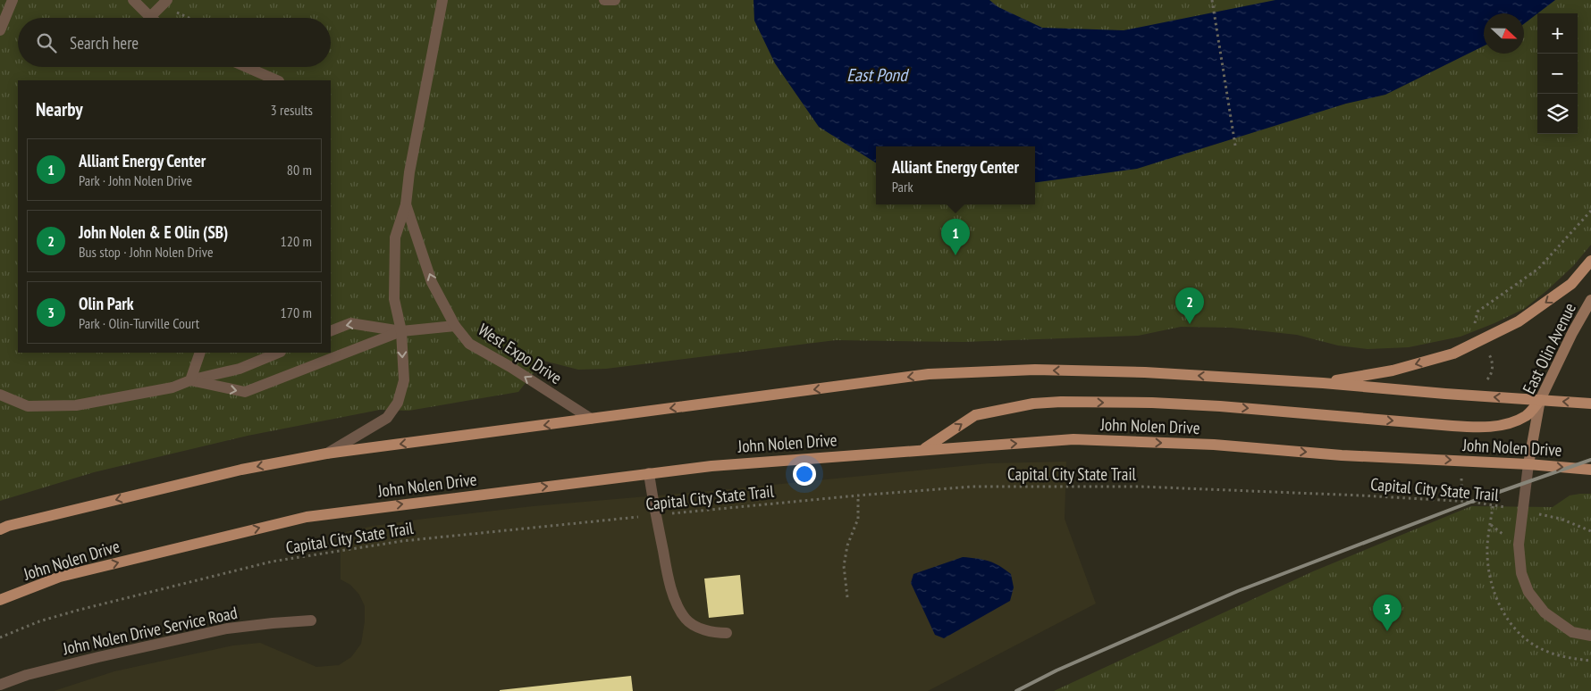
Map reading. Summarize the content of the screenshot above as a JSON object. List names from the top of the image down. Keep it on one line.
{"streets":{"main road":["John Nolen Drive"],"street":["East Olin Avenue","West Expo Drive","John Nolen Drive Service Road"],"path":["Capital City State Trail"]},"crossings":[["East Olin Avenue","John Nolen Drive"]],"water":["East Pond"],"north":"right","page":{"map_buttons":["+","−"],"search":"Search here","heading":["Nearby","3 results"],"list":[{"mark":"1","name":"Alliant Energy Center","note":"Park · John Nolen Drive","value":"80 m"},{"mark":"2","name":"John Nolen & E Olin (SB)","note":"Bus stop · John Nolen Drive","value":"120 m"},{"mark":"3","name":"Olin Park","note":"Park · Olin-Turville Court","value":"170 m"}],"popup":["Alliant Energy Center","Park"],"pins":["1","2","3"]}}
